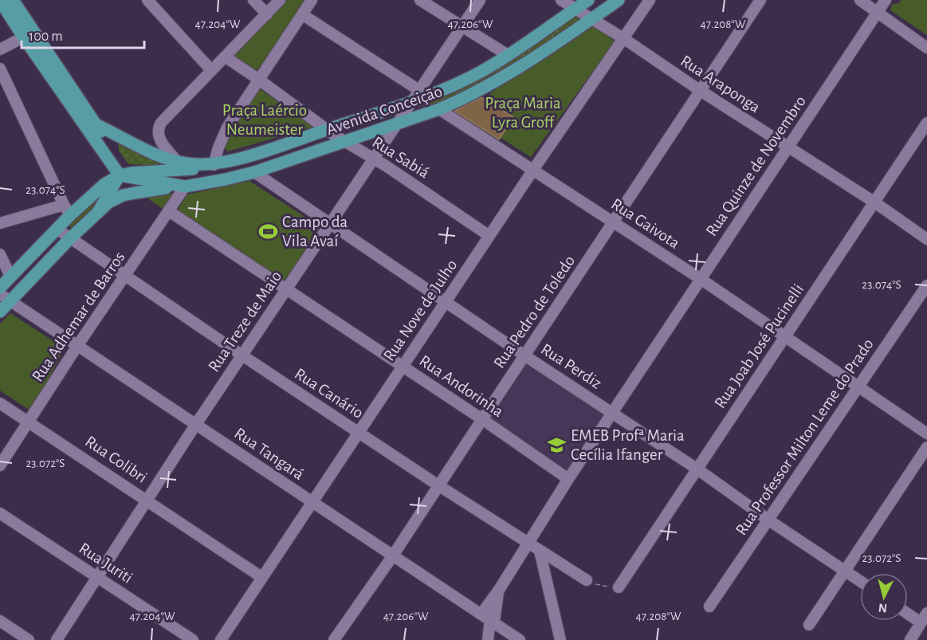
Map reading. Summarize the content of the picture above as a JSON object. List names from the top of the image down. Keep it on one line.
{"streets":{"main road":["Avenida Conceição"],"street":["Rua Araponga","Rua Sabiá","Rua Quinze de Novembro","Rua Gaivota","Rua Nove de Julho","Rua Pedro de Toledo","Rua Adhemar de Barros","Rua Treze de Maio","Rua Joab José Pucinelli","Rua Perdiz","Rua Andorinha","Rua Canário","Rua Professor Milton Leme do Prado","Rua Tangará","Rua Colibri","Rua Juriti"]},"crossings":[["Rua Araponga","Avenida Conceição"],["Rua Araponga","Rua Quinze de Novembro"],["Rua Araponga","Rua Nove de Julho"],["Rua Araponga","Rua Pedro de Toledo"],["Rua Araponga","Rua Joab José Pucinelli"],["Avenida Conceição","Rua Sabiá"],["Avenida Conceição","Rua Gaivota"],["Avenida Conceição","Rua Adhemar de Barros"],["Avenida Conceição","Rua Treze de Maio"],["Avenida Conceição","Rua Perdiz"],["Rua Sabiá","Rua Nove de Julho"],["Rua Sabiá","Rua Treze de Maio"],["Rua Quinze de Novembro","Rua Gaivota"],["Rua Quinze de Novembro","Rua Perdiz"],["Rua Quinze de Novembro","Rua Andorinha"],["Rua Quinze de Novembro","Rua Canário"],["Rua Quinze de Novembro","Rua Tangará"],["Rua Gaivota","Rua Nove de Julho"],["Rua Gaivota","Rua Pedro de Toledo"],["Rua Gaivota","Rua Joab José Pucinelli"],["Rua Gaivota","Rua Professor Milton Leme do Prado"],["Rua Nove de Julho","Rua Perdiz"],["Rua Nove de Julho","Rua Andorinha"],["Rua Nove de Julho","Rua Canário"],["Rua Nove de Julho","Rua Tangará"],["Rua Nove de Julho","Rua Colibri"],["Rua Pedro de Toledo","Rua Perdiz"],["Rua Pedro de Toledo","Rua Andorinha"],["Rua Pedro de Toledo","Rua Canário"],["Rua Pedro de Toledo","Rua Tangará"],["Rua Adhemar de Barros","Rua Andorinha"],["Rua Adhemar de Barros","Rua Canário"],["Rua Adhemar de Barros","Rua Tangará"],["Rua Adhemar de Barros","Rua Colibri"],["Rua Treze de Maio","Rua Perdiz"],["Rua Treze de Maio","Rua Andorinha"],["Rua Treze de Maio","Rua Canário"],["Rua Treze de Maio","Rua Tangará"],["Rua Treze de Maio","Rua Colibri"],["Rua Treze de Maio","Rua Juriti"],["Rua Joab José Pucinelli","Rua Perdiz"],["Rua Perdiz","Rua Professor Milton Leme do Prado"]],"parks":["Praça Maria Lyra Groff","Praça Laércio Neumeister"],"places":{"sports":["Campo da Vila Avaí"],"school or university":["EMEB Profª Maria Cecília Ifanger"]},"scale_bar":"100 m","north":"bottom","coordinates":["47.204°W","47.206°W","47.208°W","23.074°S","23.072°S"]}
